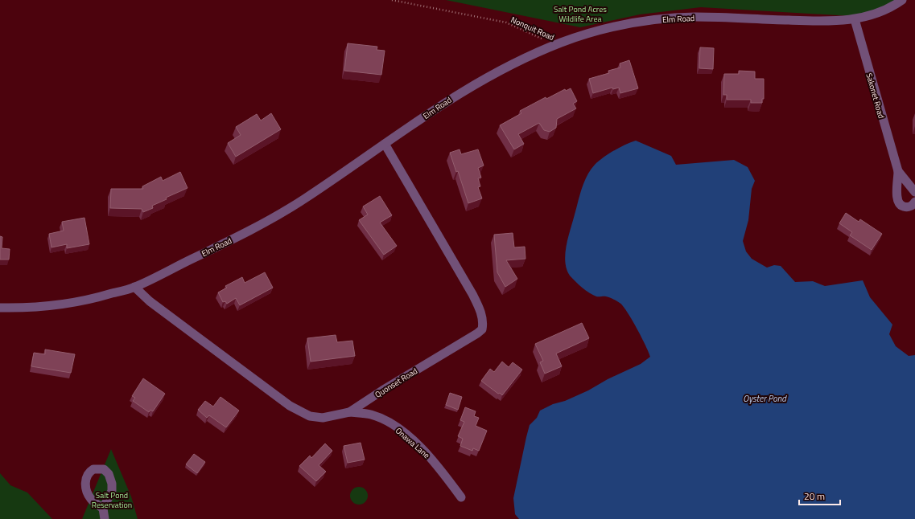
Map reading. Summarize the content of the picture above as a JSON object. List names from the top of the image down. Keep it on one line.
{"streets":{"street":["Elm Road","Sakonet Road","Quonset Road","Onawa Lane"],"path":["Nonquit Road"]},"crossings":[["Elm Road","Nonquit Road"],["Elm Road","Sakonet Road"],["Elm Road","Quonset Road"],["Quonset Road","Onawa Lane"]],"water":["Oyster Pond"],"parks":["Salt Pond Acres Wildlife Area","Salt Pond Reservation"],"scale_bar":"20 m"}
